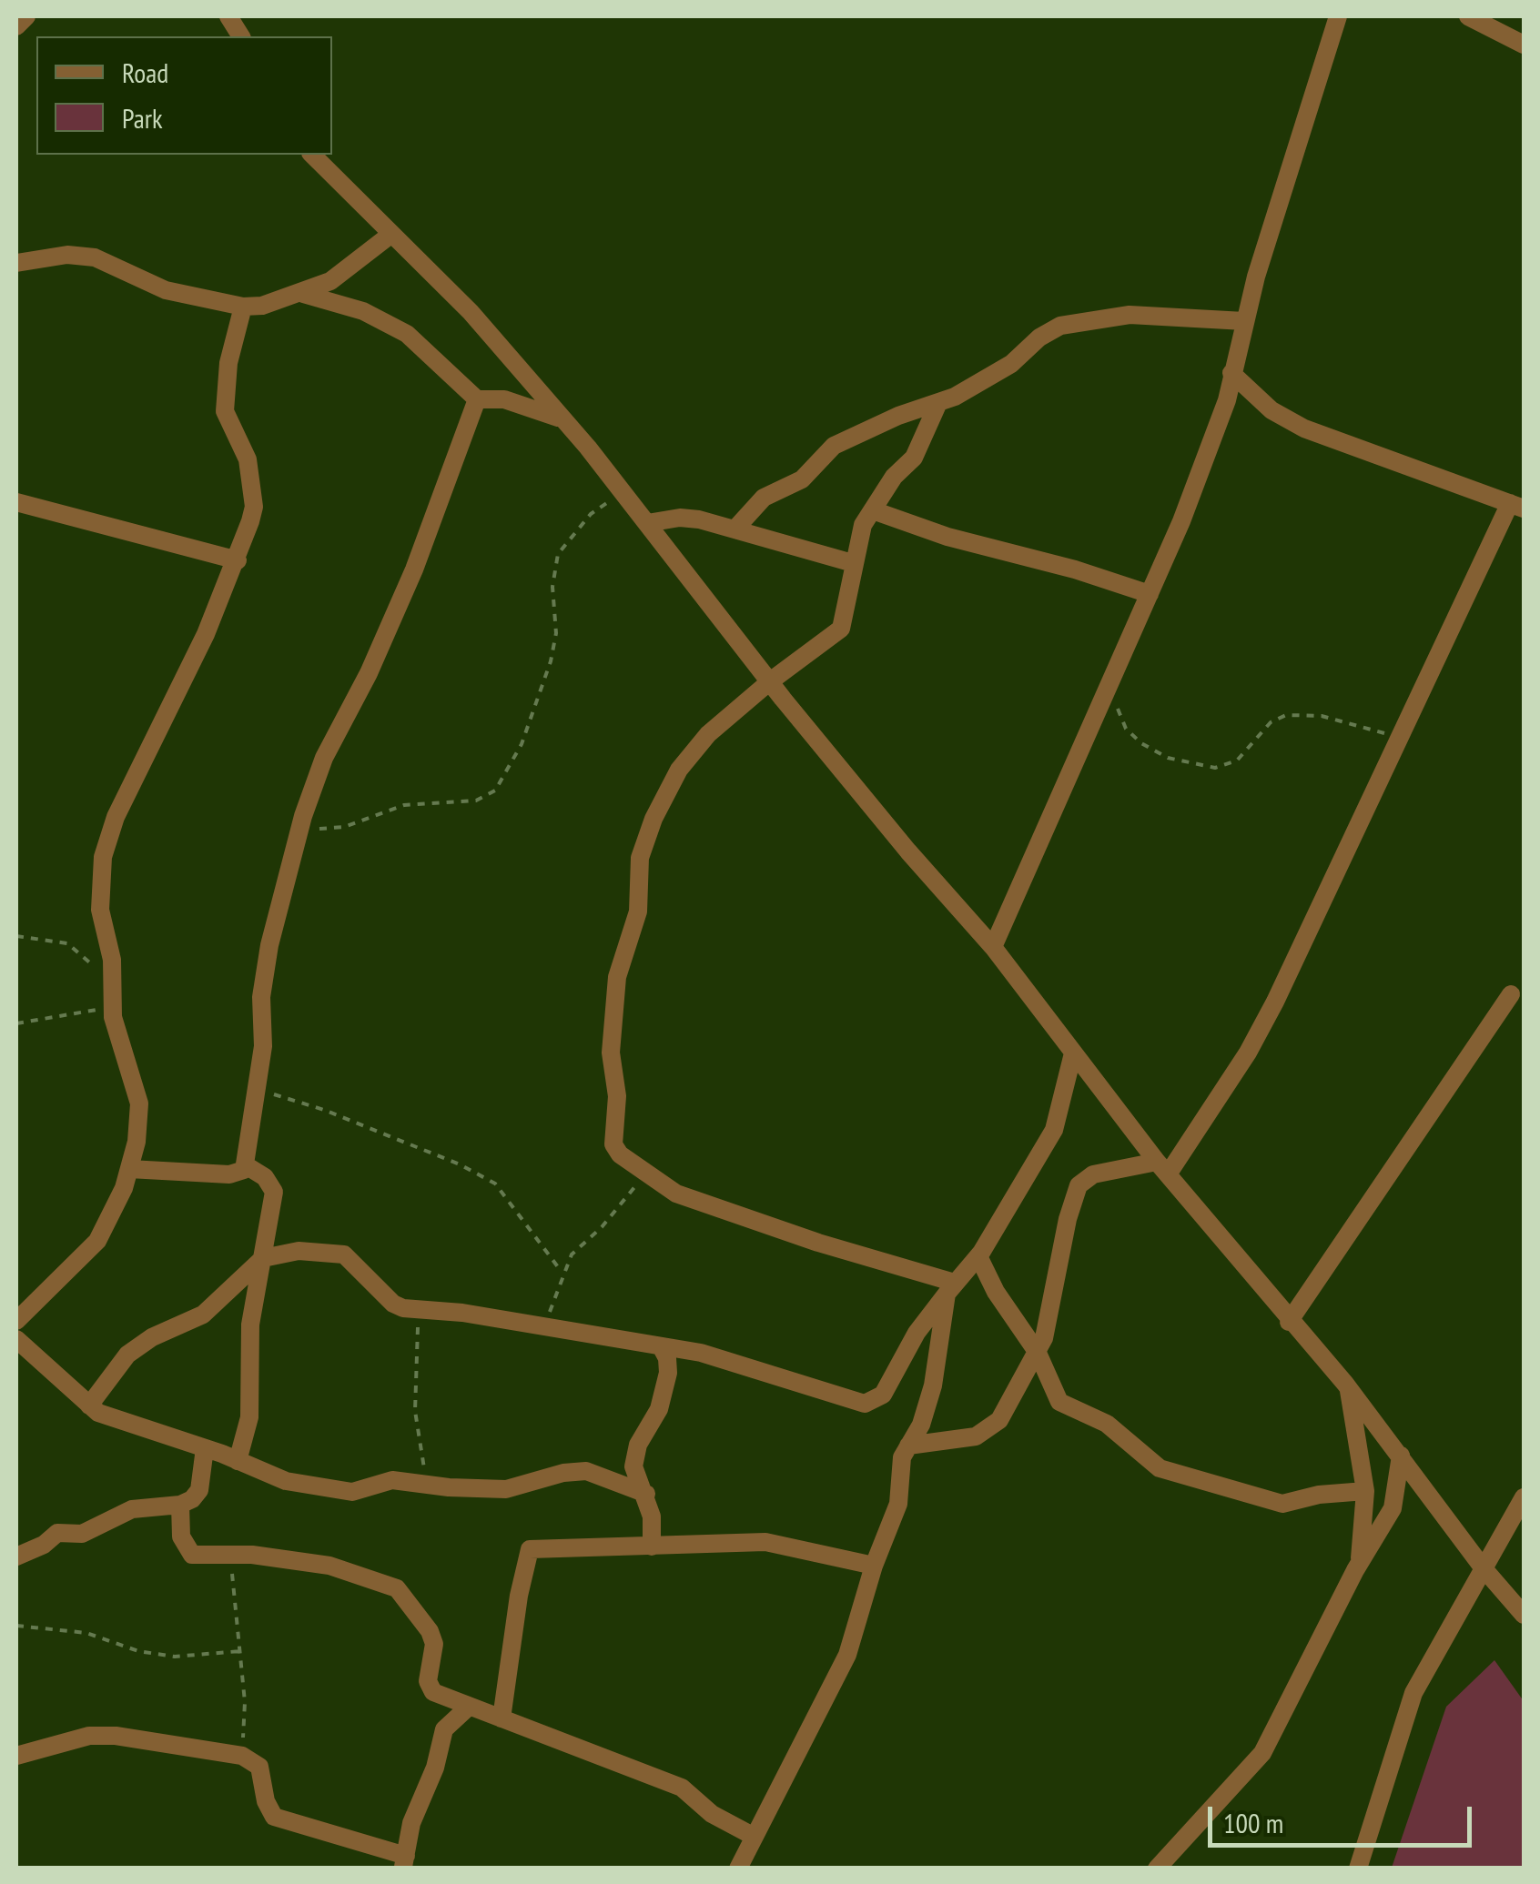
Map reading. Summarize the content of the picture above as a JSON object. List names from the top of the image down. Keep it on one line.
{"legend":["Road","Park"],"scale_bar":"100 m"}
